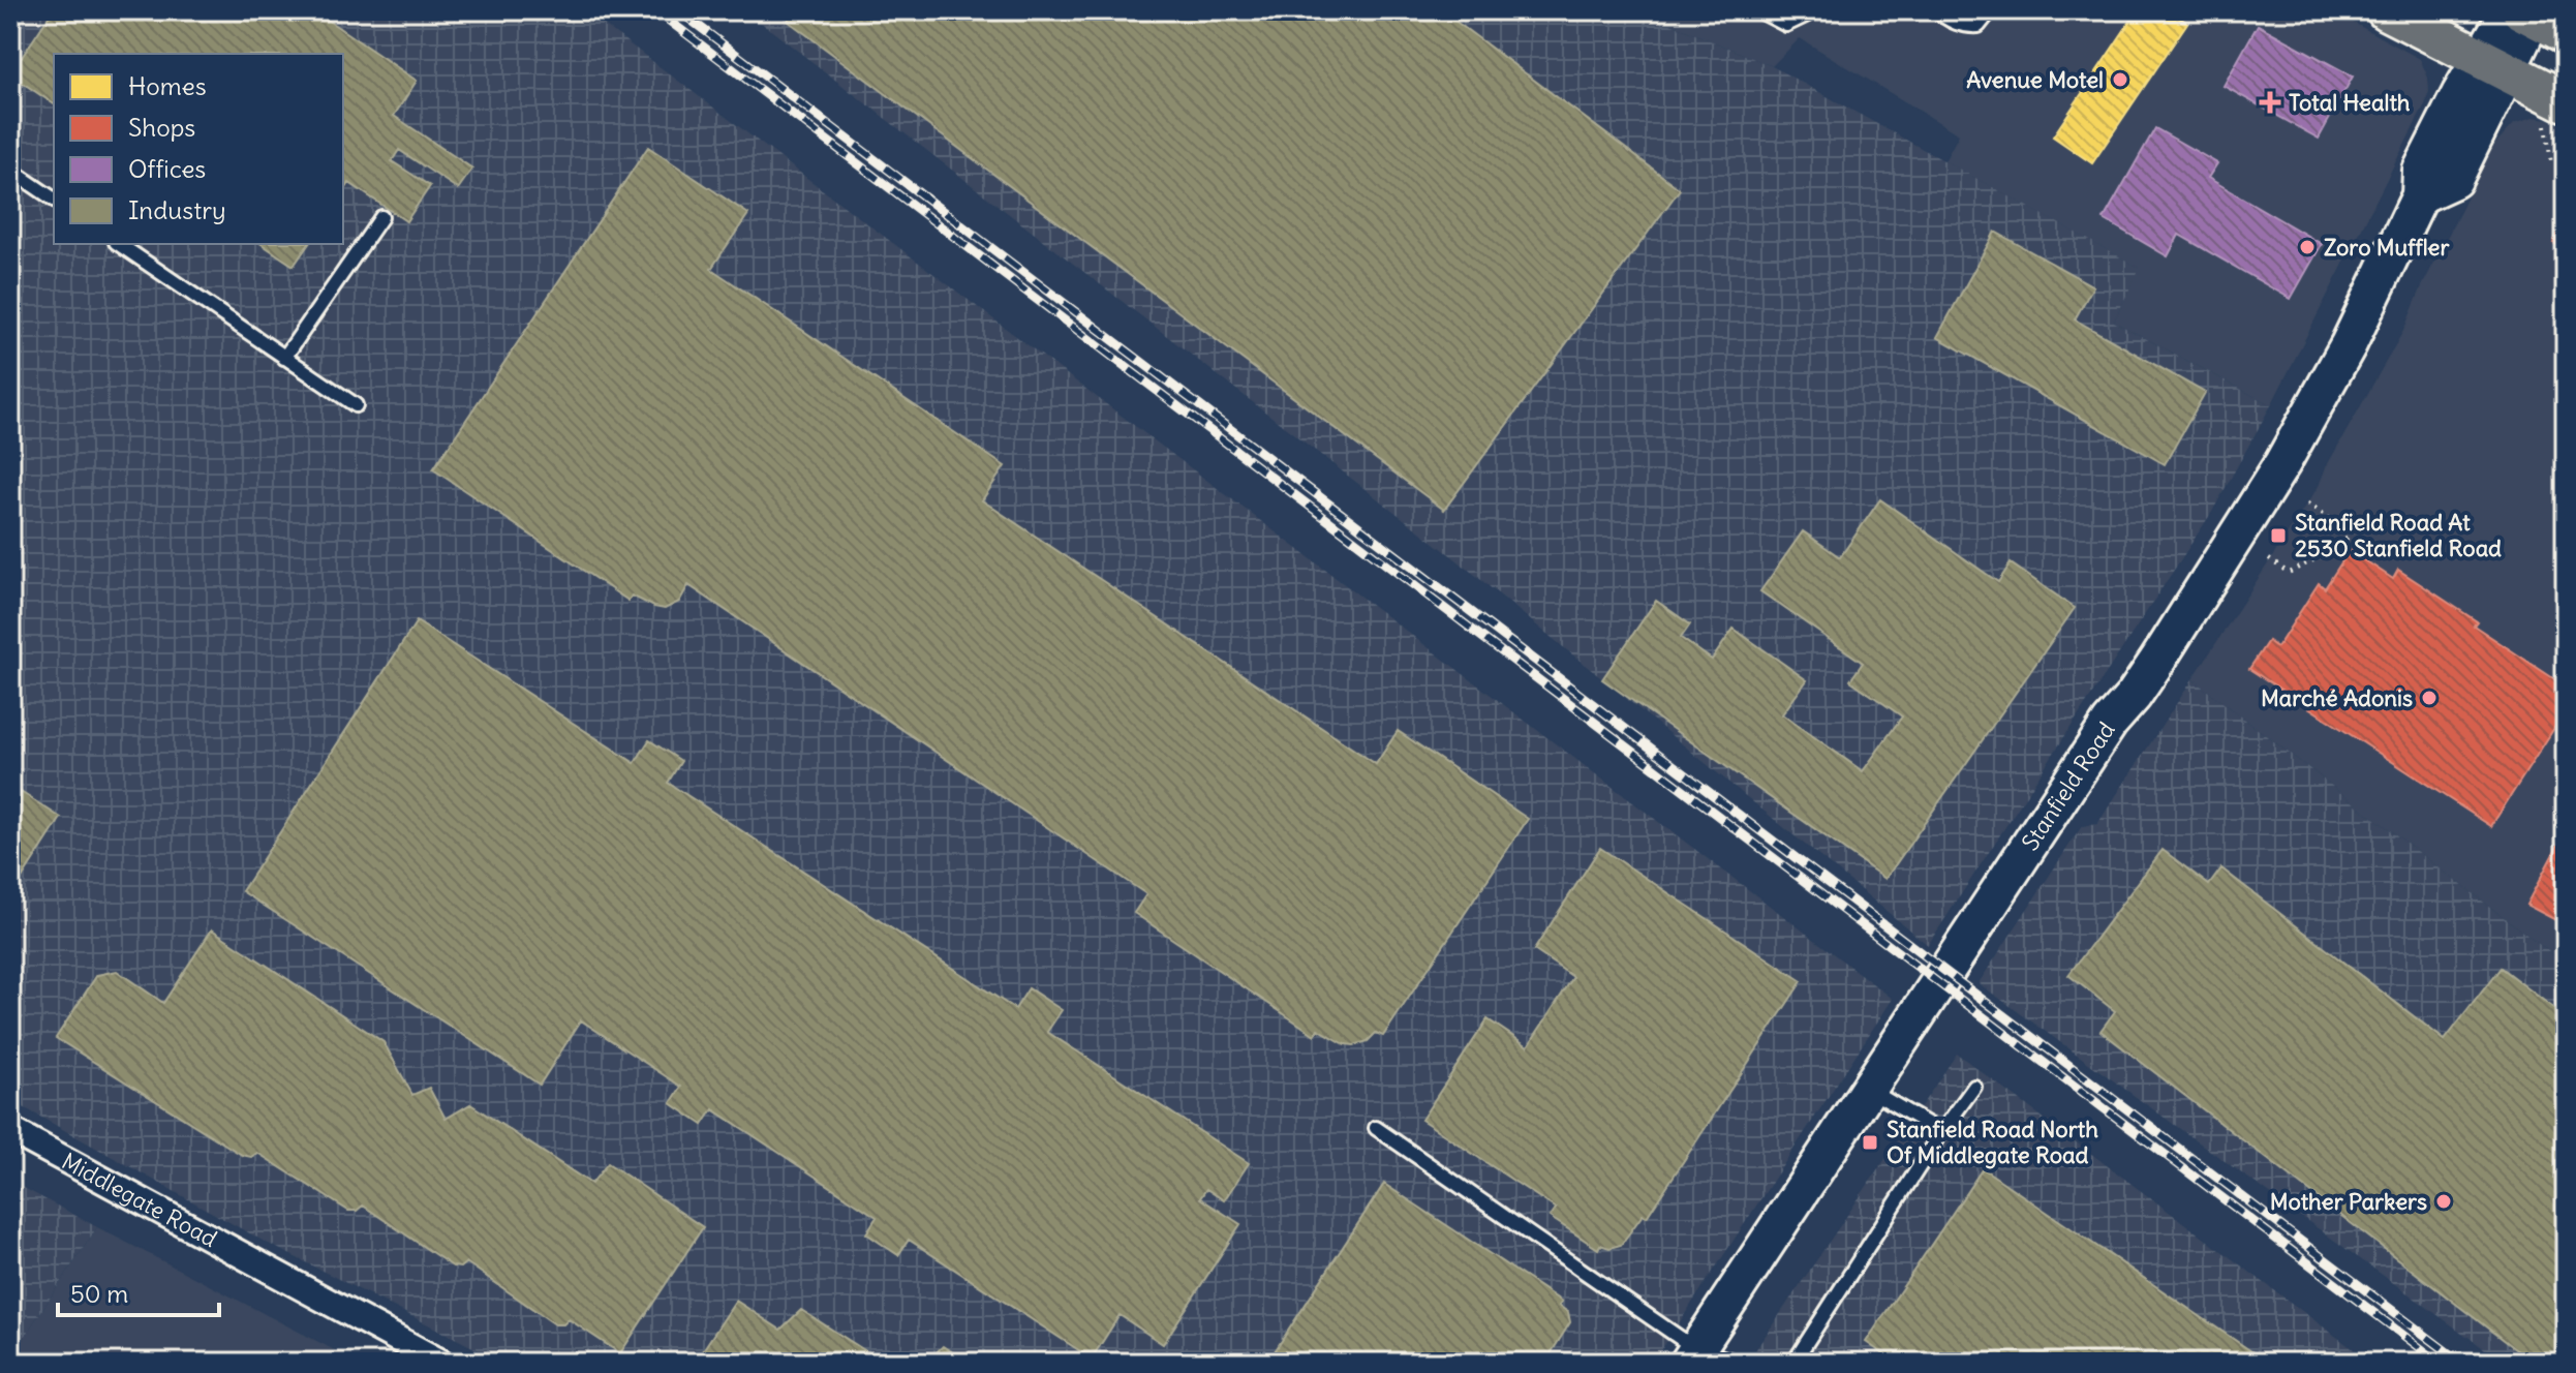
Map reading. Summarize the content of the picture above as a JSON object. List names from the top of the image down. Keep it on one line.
{"streets":{"street":["Stanfield Road","Middlegate Road"]},"places":{"other":["Avenue Motel","Zoro Muffler","Marché Adonis","Mother Parkers"],"health":["Total Health"],"transit":["Stanfield Road At 2530 Stanfield Road","Stanfield Road North Of Middlegate Road"]},"legend":["Homes","Shops","Offices","Industry"],"scale_bar":"50 m"}
